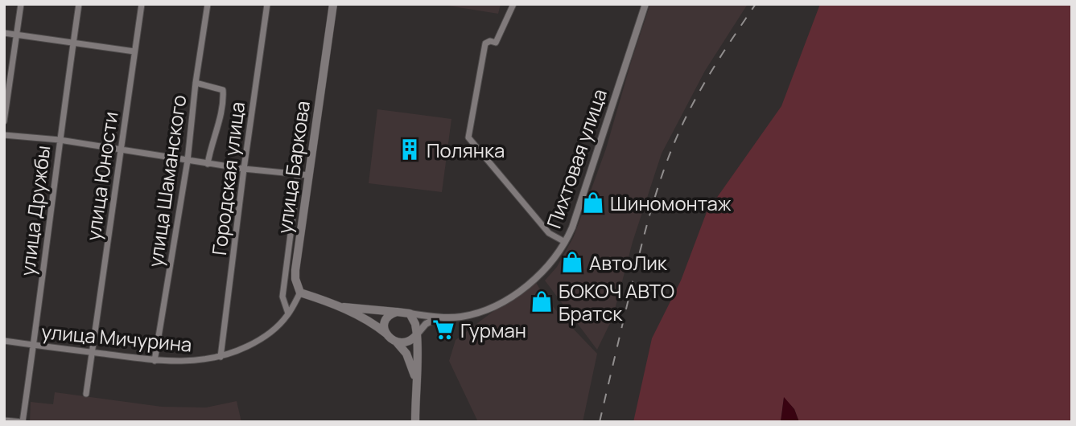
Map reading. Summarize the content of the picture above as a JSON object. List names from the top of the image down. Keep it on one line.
{"streets":{"main road":["улица Баркова"],"street":["Пихтовая улица","улица Юности","Городская улица","улица Шаманского","улица Дружбы","улица Мичурина"]},"crossings":[["улица Баркова","улица Мичурина"],["улица Юности","улица Мичурина"],["Городская улица","улица Мичурина"],["улица Шаманского","улица Мичурина"],["улица Дружбы","улица Мичурина"]],"places":{"building":["Полянка"],"shop":["Шиномонтаж","АвтоЛик","БОКОЧ АВТО Братск"],"supermarket":["Гурман"]}}
